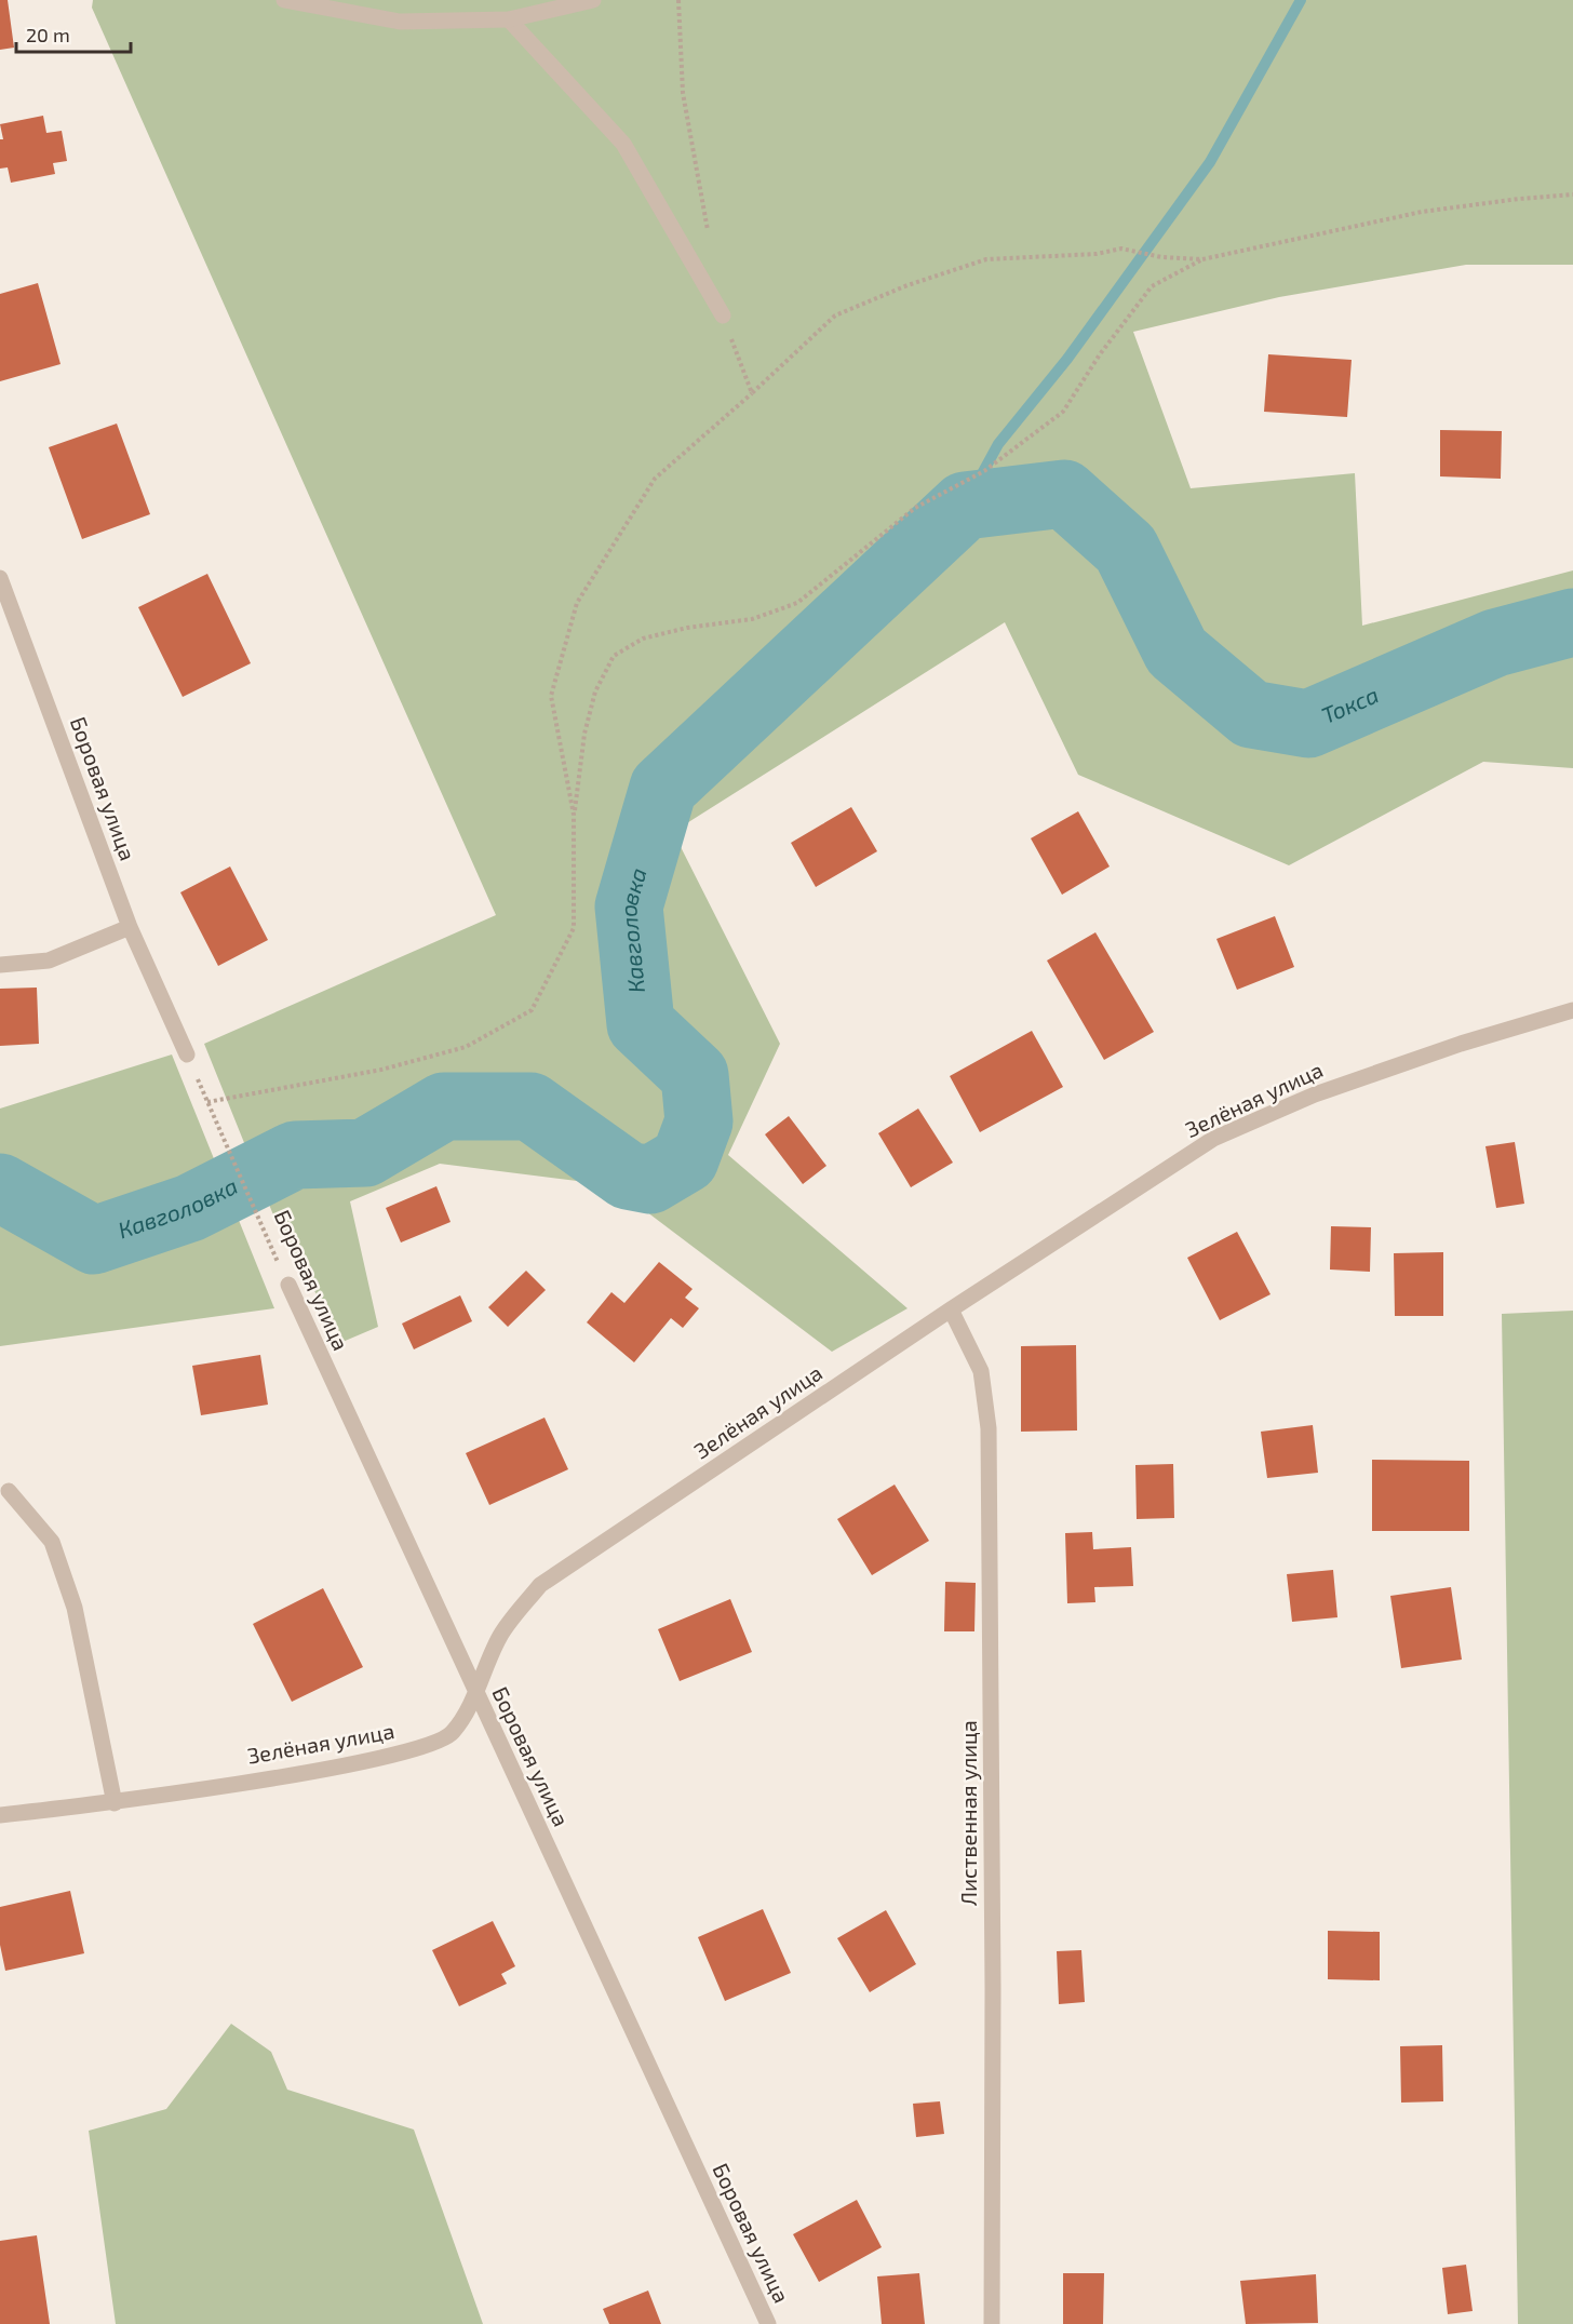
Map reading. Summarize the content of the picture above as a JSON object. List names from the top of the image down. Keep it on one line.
{"streets":{"street":["Боровая улица","Зелёная улица","Лиственная улица"]},"crossings":[["Боровая улица","Зелёная улица"],["Зелёная улица","Лиственная улица"]],"water":["Токса","Кавголовка"],"scale_bar":"20 m"}
